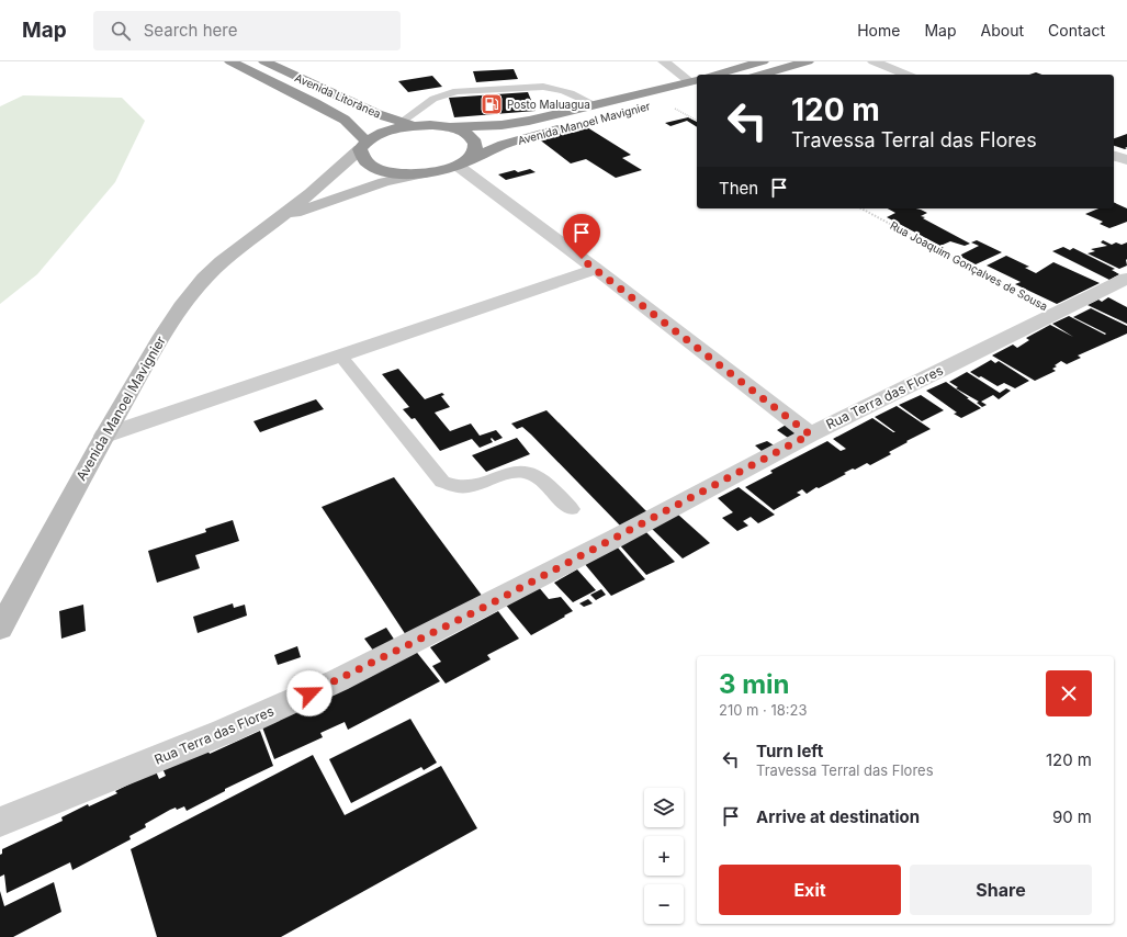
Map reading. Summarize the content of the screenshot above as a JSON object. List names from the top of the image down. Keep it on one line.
{"streets":{"highway":["Avenida Litorânea","Avenida Manoel Mavignier"],"street":["Rua Terra das Flores"],"path":["Rua Joaquim Gonçalves de Sousa"]},"crossings":[["Avenida Litorânea","Avenida Manoel Mavignier"],["Rua Joaquim Gonçalves de Sousa","Rua Terra das Flores"]],"places":{"fuel station":["Posto Maluagua"]},"page":{"header":"Map","search":"Search here","nav":["Home","Map","About","Contact"],"turn":["120 m","Travessa Terral das Flores"],"then":"Then","heading":["3 min","210 m · 18:23"],"list":[{"name":"Turn left","note":"Travessa Terral das Flores","value":"120 m"},{"name":"Arrive at destination","value":"90 m"}],"map_buttons":["+","−"],"buttons":["Exit","Share"]}}
